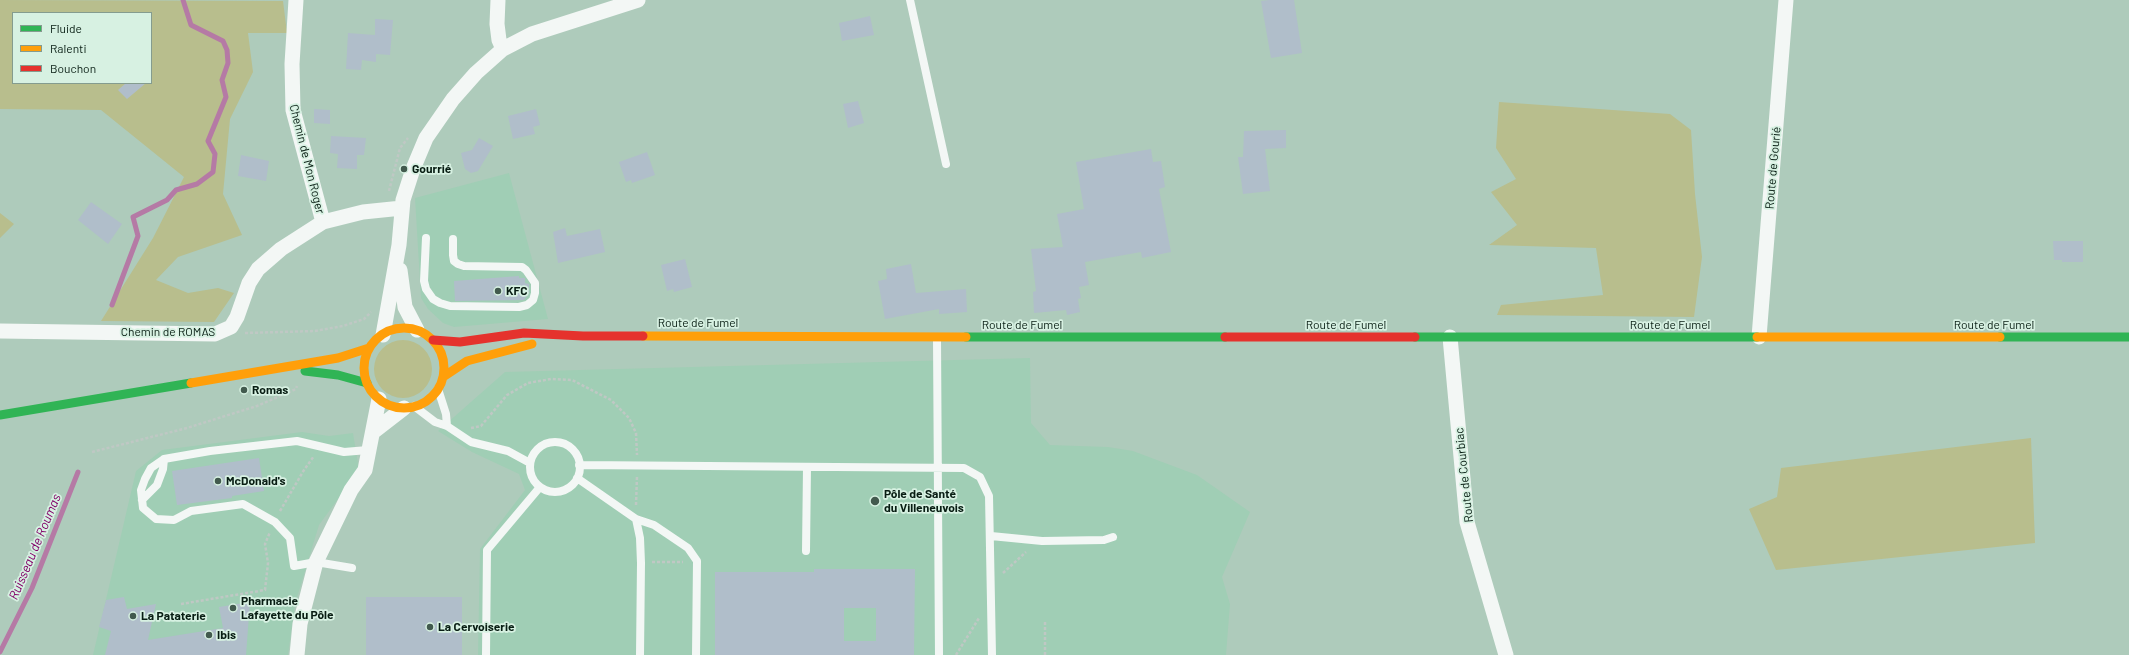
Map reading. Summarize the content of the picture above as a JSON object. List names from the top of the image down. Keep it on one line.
{"streets":{"main road":["Route de Fumel"],"street":["Chemin de Mon Roger","Route de Gourié","Chemin de ROMAS","Route de Courbiac"]},"crossings":[["Chemin de Mon Roger","Chemin de ROMAS"],["Route de Gourié","Route de Fumel"],["Route de Fumel","Route de Courbiac"]],"water":["Ruisseau de Roumas"],"places":["Gourrié","KFC","Romas","McDonald's","Pôle de Santé du Villeneuvois","Pharmacie Lafayette du Pôle","La Pataterie","La Cervoiserie","Ibis"],"legend":["Fluide","Ralenti","Bouchon"]}
